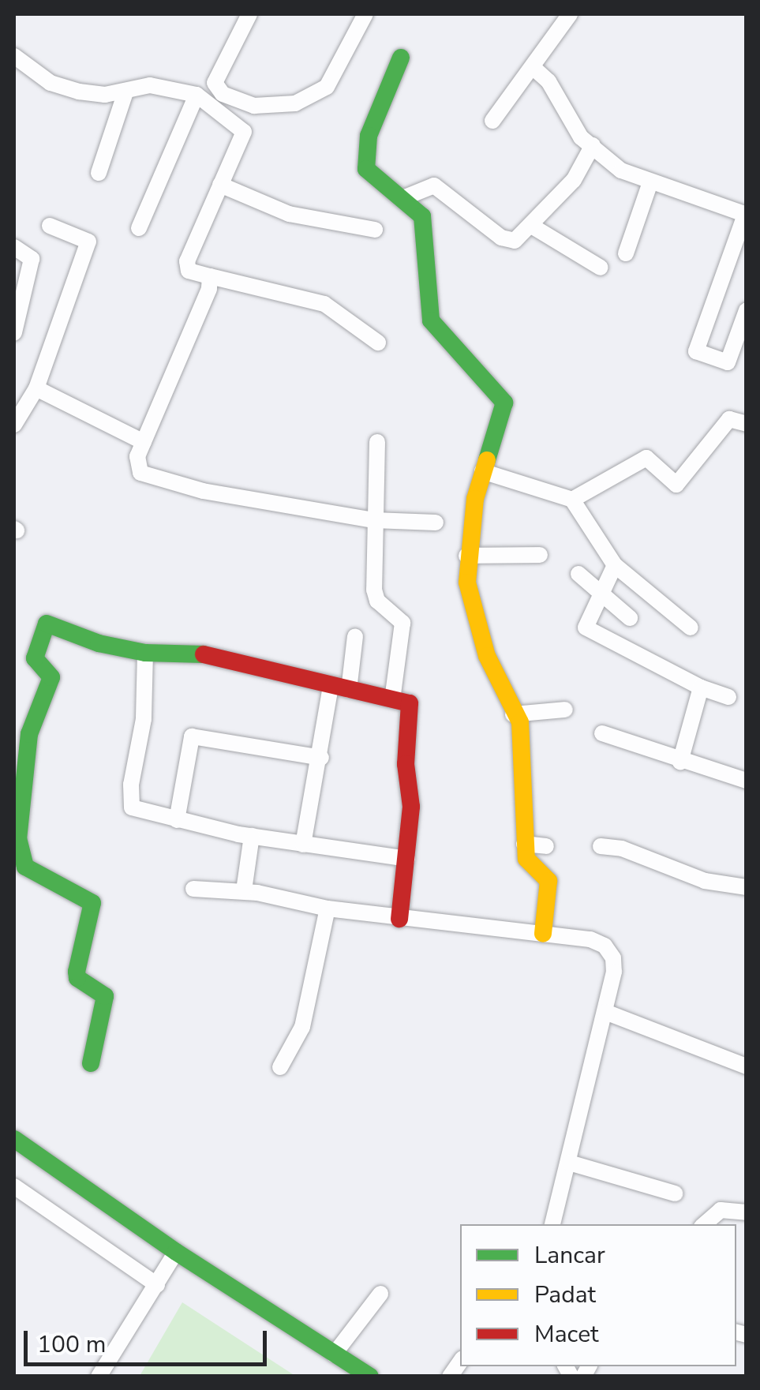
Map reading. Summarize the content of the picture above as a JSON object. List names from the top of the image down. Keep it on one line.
{"legend":["Lancar","Padat","Macet"],"scale_bar":"100 m"}
